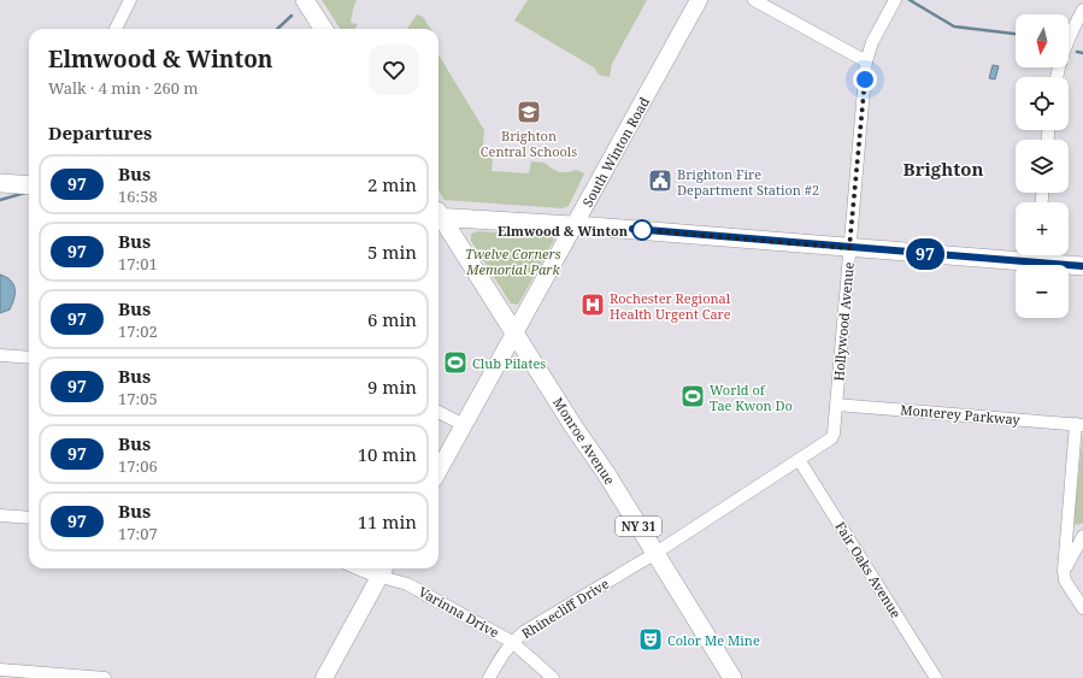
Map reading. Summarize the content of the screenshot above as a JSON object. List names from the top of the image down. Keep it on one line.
{"streets":{"main road":["South Winton Road","Monroe Avenue","NY 31"],"street":["Hollywood Avenue","Monterey Parkway","Fair Oaks Avenue","Rhinecliff Drive","Varinna Drive"]},"crossings":[["South Winton Road","Monroe Avenue"],["Hollywood Avenue","Monterey Parkway"],["Hollywood Avenue","Monroe Avenue"],["Hollywood Avenue","Fair Oaks Avenue"],["Hollywood Avenue","Rhinecliff Drive"],["Monroe Avenue","Rhinecliff Drive"],["Rhinecliff Drive","Varinna Drive"]],"districts":["Brighton"],"parks":["Twelve Corners Memorial Park"],"places":{"school or university":["Brighton Central Schools"],"public building":["Brighton Fire Department Station #2"],"other":["Elmwood & Winton"],"hospital":["Rochester Regional Health Urgent Care"],"sports":["Club Pilates","World of Tae Kwon Do"],"theatre":["Color Me Mine"]},"lines":["bus line 97"],"north":"bottom","page":{"on_map":"97","map_buttons":["+","−"],"heading":[["Elmwood & Winton","Walk · 4 min · 260 m"],"Departures"],"list":[{"mark":"97","name":"Bus","note":"16:58","value":"2 min"},{"mark":"97","name":"Bus","note":"17:01","value":"5 min"},{"mark":"97","name":"Bus","note":"17:02","value":"6 min"},{"mark":"97","name":"Bus","note":"17:05","value":"9 min"},{"mark":"97","name":"Bus","note":"17:06","value":"10 min"},{"mark":"97","name":"Bus","note":"17:07","value":"11 min"}]}}
